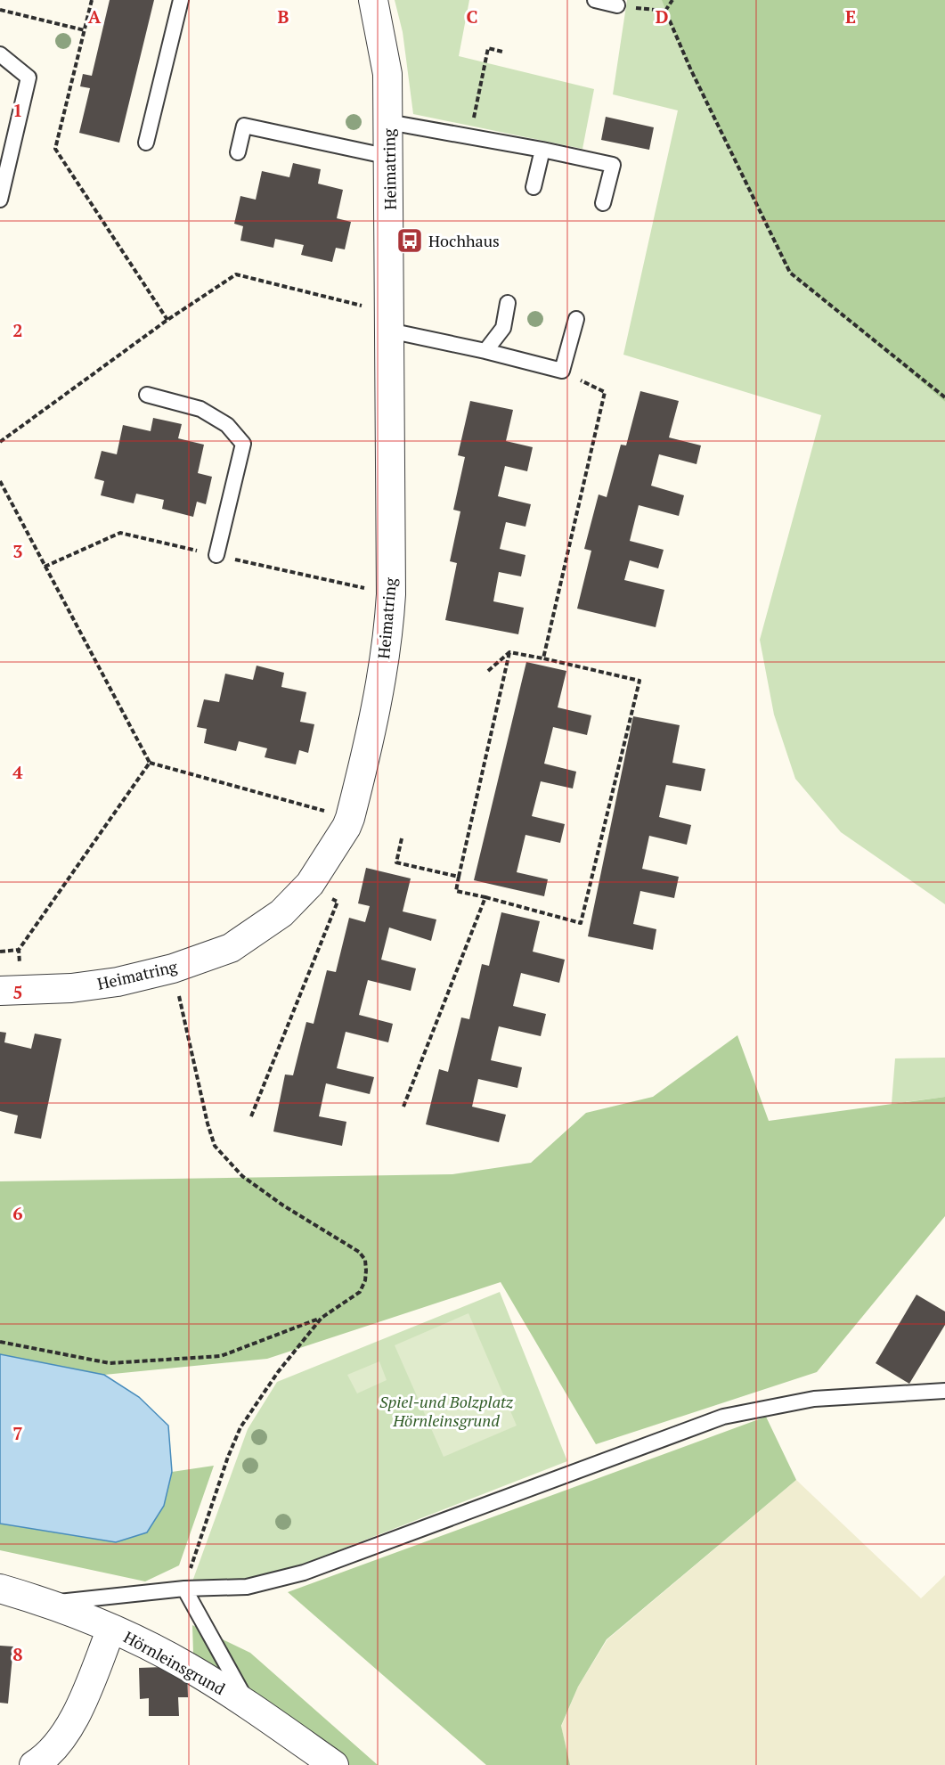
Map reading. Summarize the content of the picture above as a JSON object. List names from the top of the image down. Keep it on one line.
{"streets":{"street":["Heimatring","Hörnleinsgrund"]},"parks":["Spiel-und Bolzplatz Hörnleinsgrund"],"places":{"bus stop":["Hochhaus"]},"grid":{"columns":["A","B","C","D","E"],"rows":["1","2","3","4","5","6","7","8"]}}
